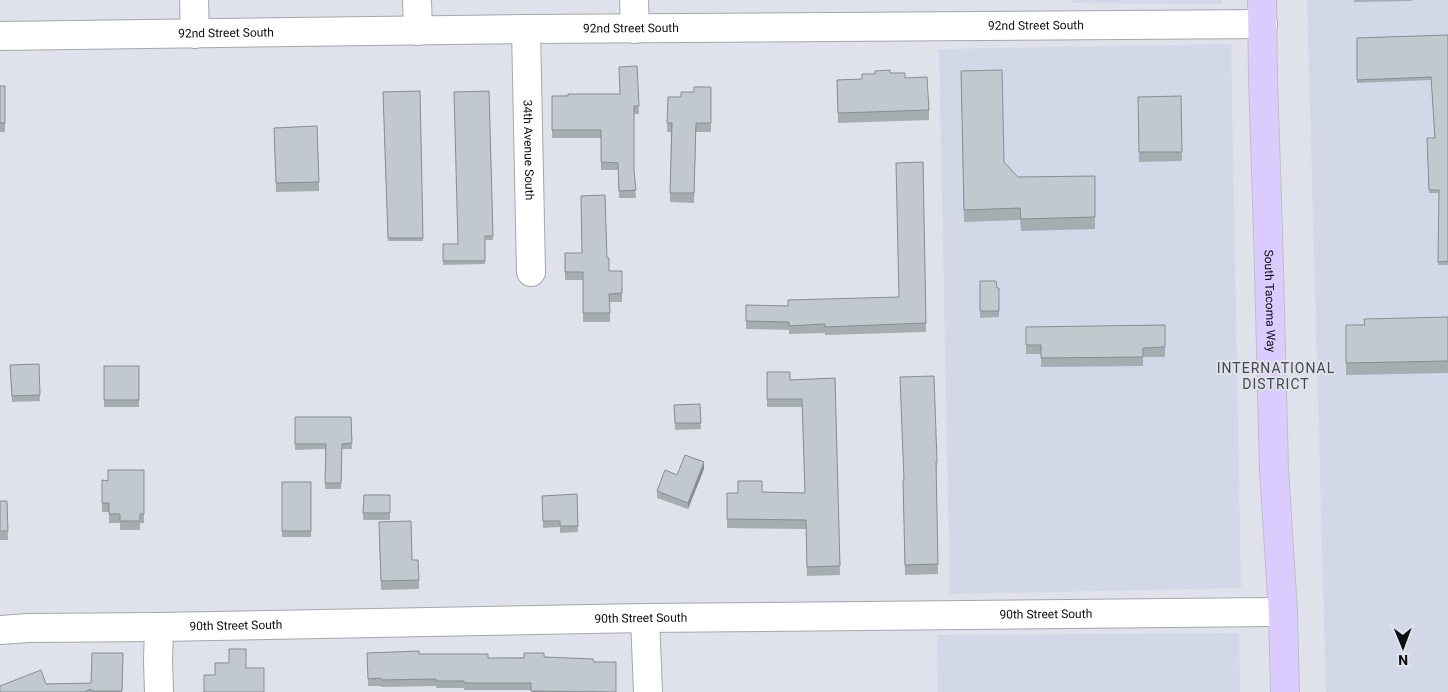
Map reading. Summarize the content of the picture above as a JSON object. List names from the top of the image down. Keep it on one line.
{"streets":{"main road":["South Tacoma Way"],"street":["92nd Street South","34th Avenue South","90th Street South"]},"crossings":[["92nd Street South","34th Avenue South"],["92nd Street South","South Tacoma Way"],["South Tacoma Way","90th Street South"]],"districts":["INTERNATIONAL DISTRICT"],"north":"bottom"}
